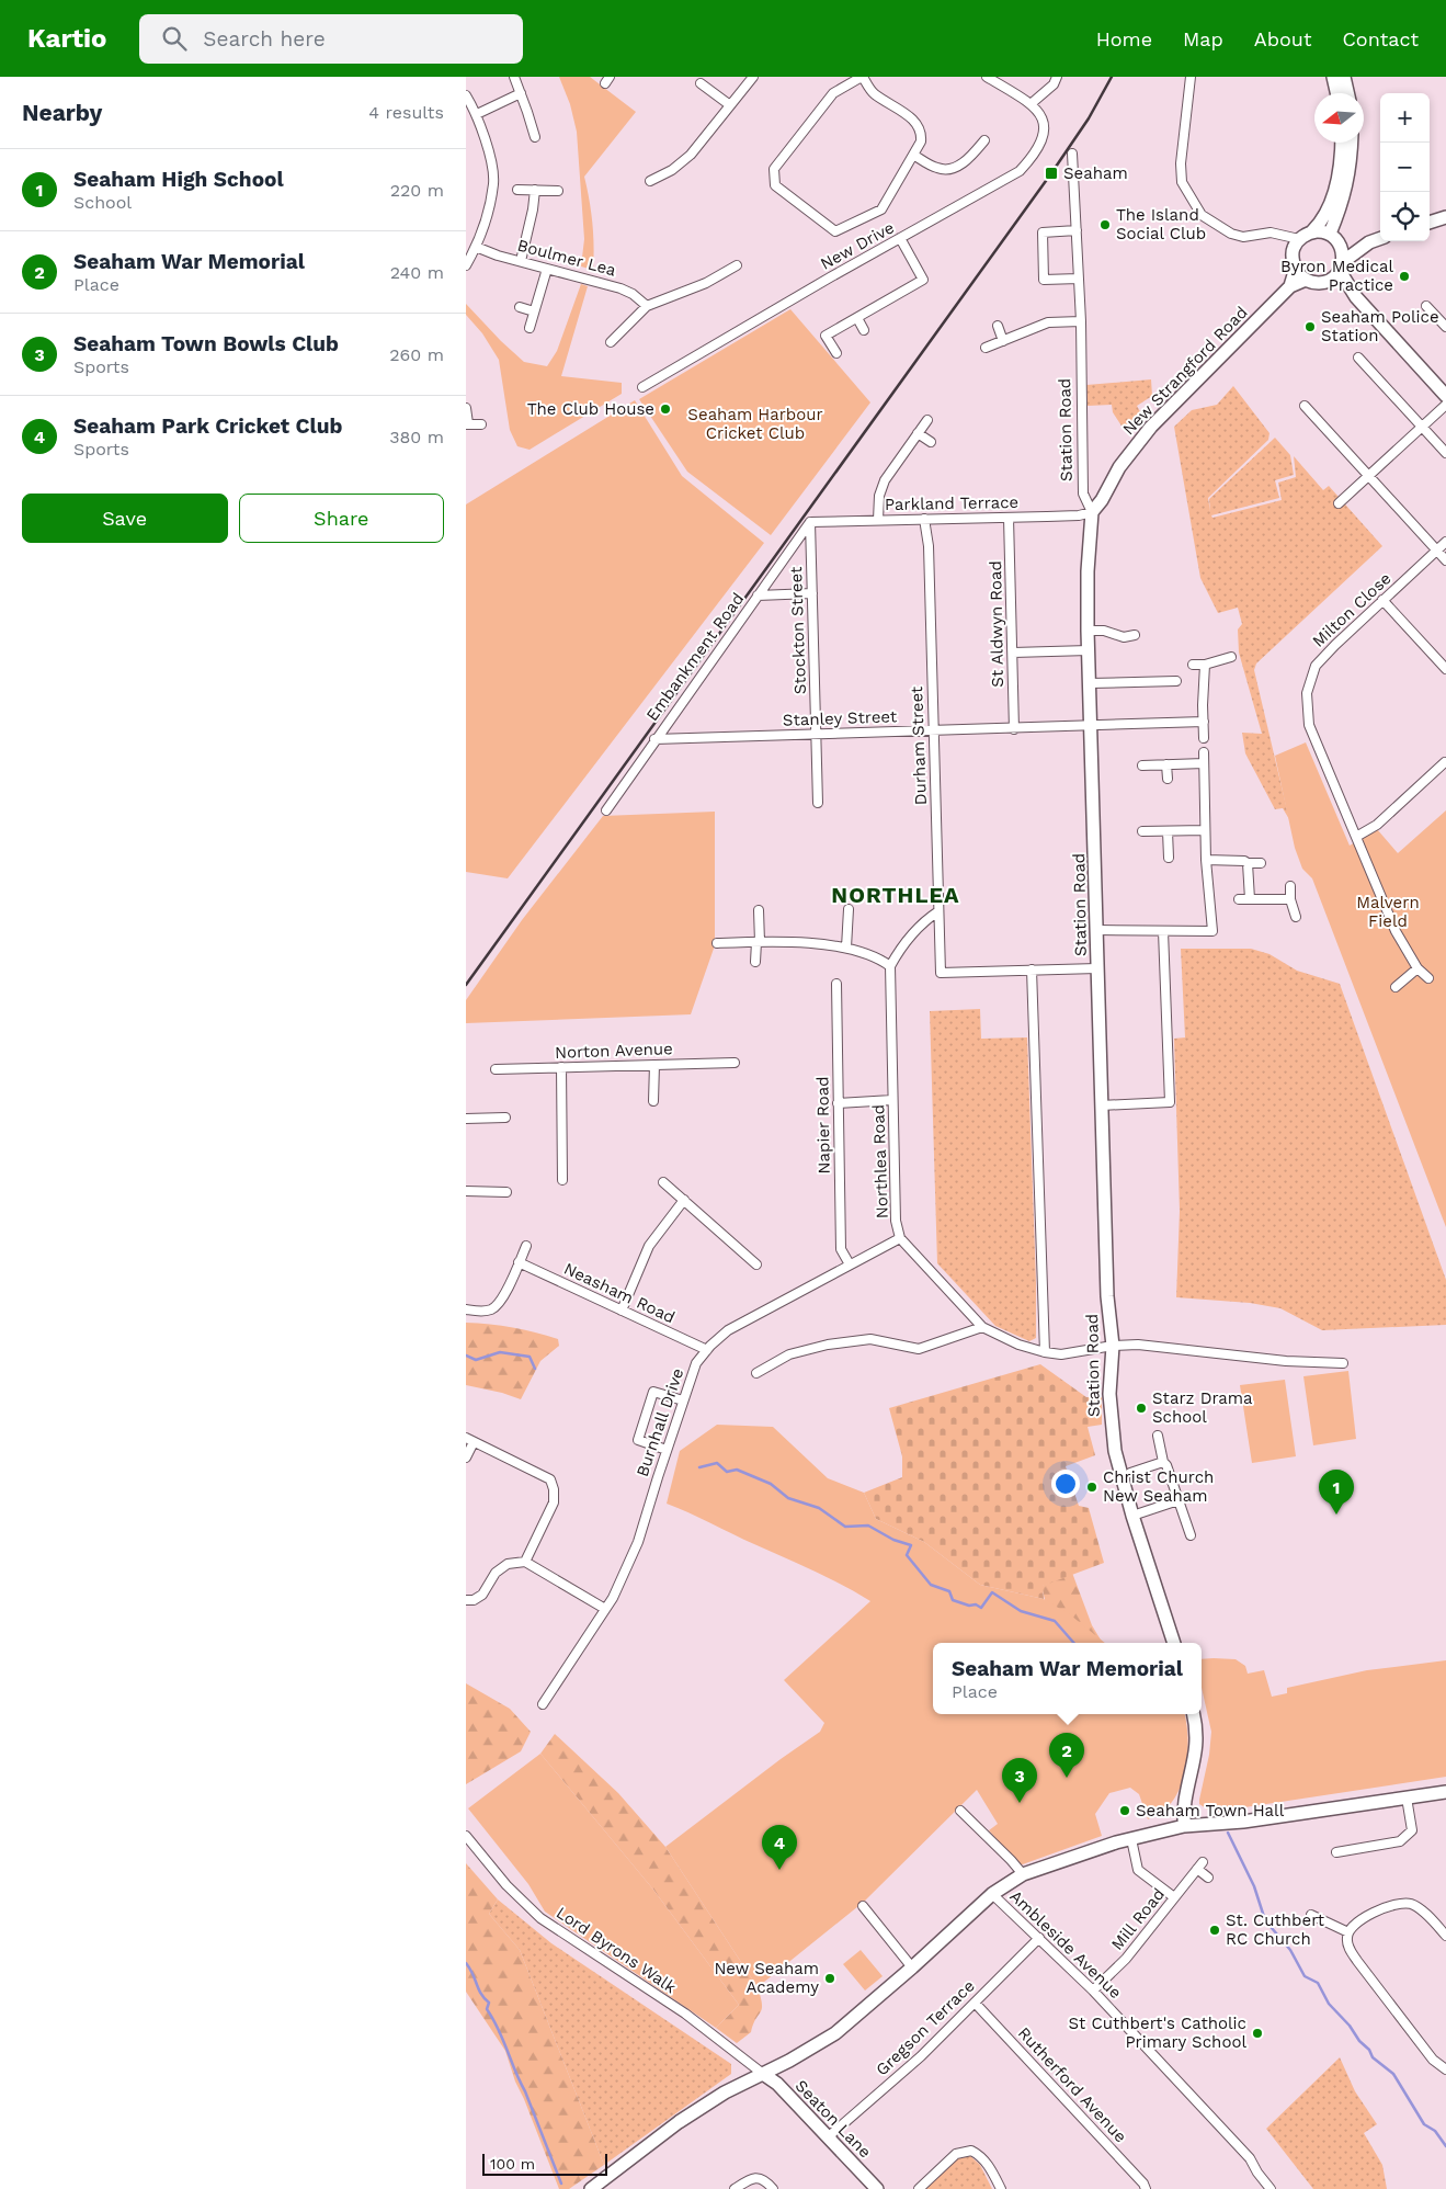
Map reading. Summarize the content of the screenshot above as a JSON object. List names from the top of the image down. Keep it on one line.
{"streets":{"main road":["New Strangford Road","Station Road","Seaton Lane"],"street":["New Drive","Boulmer Lea","Parkland Terrace","Milton Close","St Aldwyn Road","Stockton Street","Embankment Road","Stanley Street","Durham Street","Norton Avenue","Napier Road","Northlea Road","Neasham Road","Burnhall Drive","Mill Road","Ambleside Avenue","Lord Byrons Walk","Gregson Terrace","Rutherford Avenue"]},"crossings":[["New Strangford Road","Station Road"],["New Strangford Road","Parkland Terrace"],["Station Road","Parkland Terrace"],["Station Road","Stanley Street"],["Station Road","Northlea Road"],["Parkland Terrace","St Aldwyn Road"],["Parkland Terrace","Stockton Street"],["Parkland Terrace","Embankment Road"],["Parkland Terrace","Durham Street"],["St Aldwyn Road","Stanley Street"],["Stockton Street","Embankment Road"],["Stockton Street","Stanley Street"],["Embankment Road","Stanley Street"],["Stanley Street","Durham Street"],["Napier Road","Burnhall Drive"],["Northlea Road","Burnhall Drive"],["Neasham Road","Burnhall Drive"],["Mill Road","Ambleside Avenue"],["Ambleside Avenue","Gregson Terrace"],["Lord Byrons Walk","Seaton Lane"],["Gregson Terrace","Rutherford Avenue"],["Gregson Terrace","Seaton Lane"]],"districts":["NORTHLEA"],"parks":["Seaham Harbour Cricket Club","Malvern Field"],"places":{"transit":["Seaham"],"other":["The Island Social Club","Byron Medical Practice","Seaham Police Station","The Club House","Starz Drama School","Christ Church New Seaham","Seaham Town Hall","St. Cuthbert RC Church","New Seaham Academy","St Cuthbert's Catholic Primary School"]},"scale_bar":"100 m","north":"left","page":{"header":"Kartio","search":"Search here","nav":["Home","Map","About","Contact"],"heading":["Nearby","4 results"],"map_buttons":["+","−"],"list":[{"mark":"1","name":"Seaham High School","note":"School","value":"220 m"},{"mark":"2","name":"Seaham War Memorial","note":"Place","value":"240 m"},{"mark":"3","name":"Seaham Town Bowls Club","note":"Sports","value":"260 m"},{"mark":"4","name":"Seaham Park Cricket Club","note":"Sports","value":"380 m"}],"buttons":["Save","Share"],"pins":["1","2","3","4"],"popup":["Seaham War Memorial","Place"],"scale":"100 m"}}
